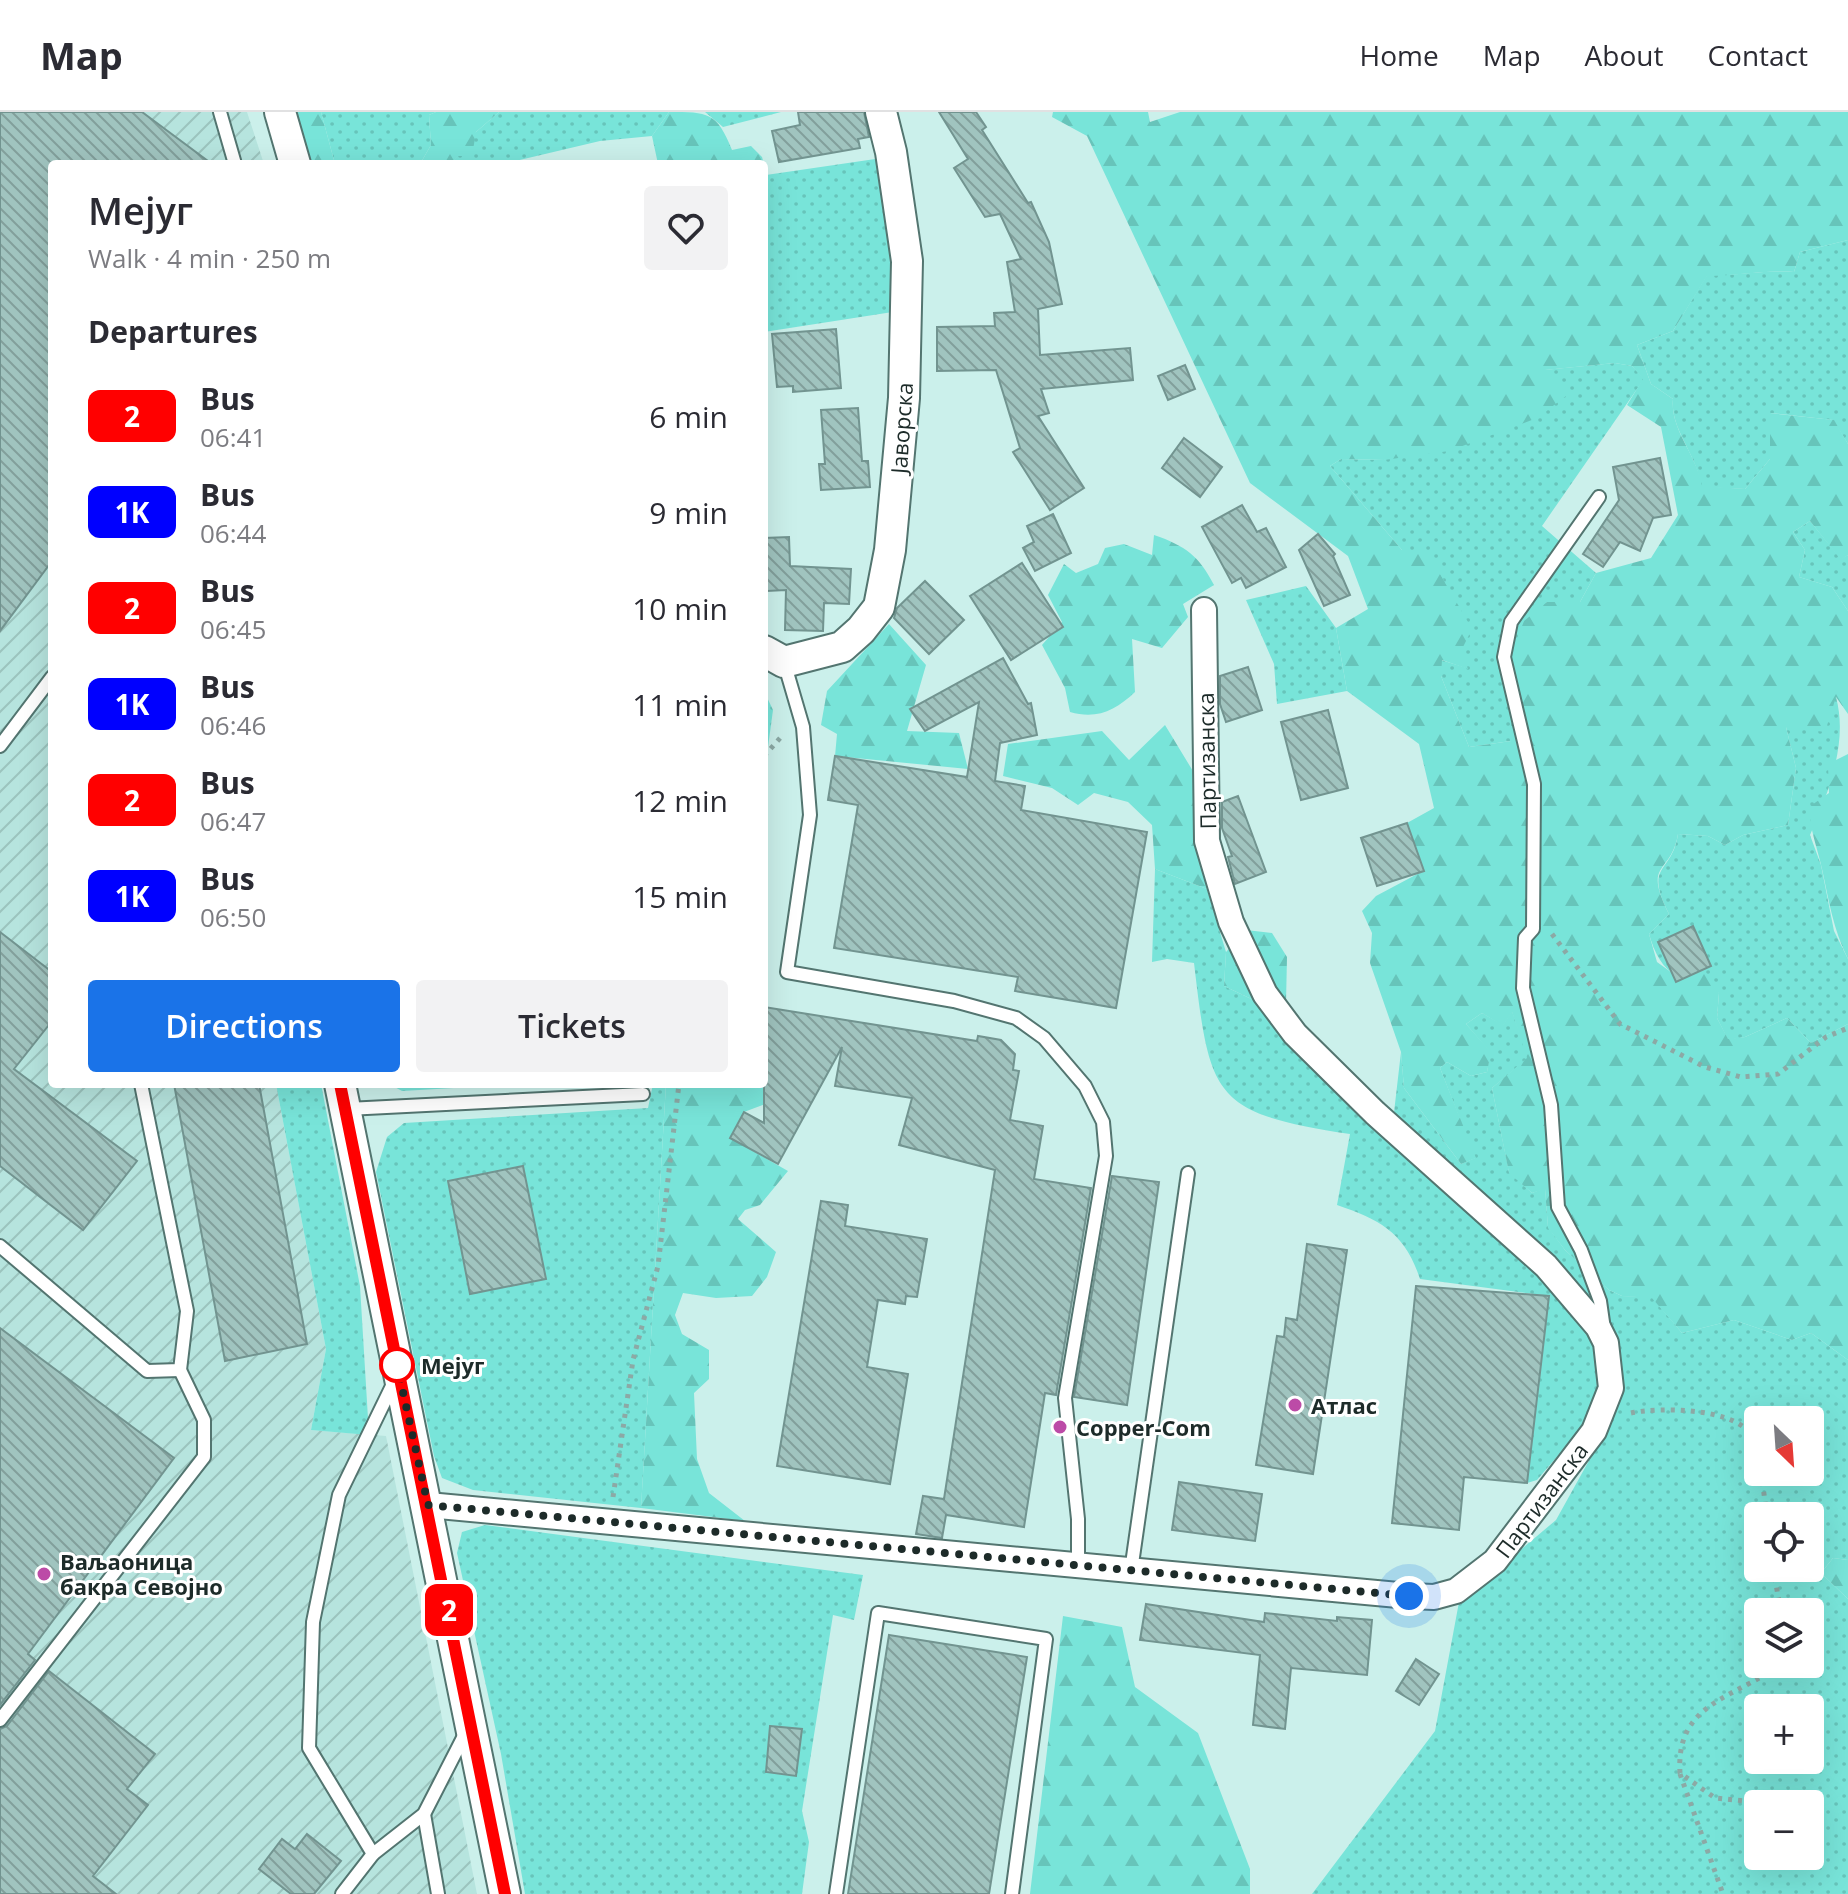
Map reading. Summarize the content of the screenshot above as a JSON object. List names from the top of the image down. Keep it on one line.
{"streets":{"street":["Јаворска","Партизанска"]},"places":["Мејуг","Атлас","Copper-Com","Ваљаоница бакра Севојно"],"lines":["bus line 2"],"north":"bottom right","page":{"header":"Map","nav":["Home","Map","About","Contact"],"on_map":"2","heading":[["Мејуг","Walk · 4 min · 250 m"],"Departures"],"list":[{"mark":"2","name":"Bus","note":"06:41","value":"6 min"},{"mark":"1K","name":"Bus","note":"06:44","value":"9 min"},{"mark":"2","name":"Bus","note":"06:45","value":"10 min"},{"mark":"1K","name":"Bus","note":"06:46","value":"11 min"},{"mark":"2","name":"Bus","note":"06:47","value":"12 min"},{"mark":"1K","name":"Bus","note":"06:50","value":"15 min"}],"buttons":["Directions","Tickets"],"map_buttons":["+","−"]}}
